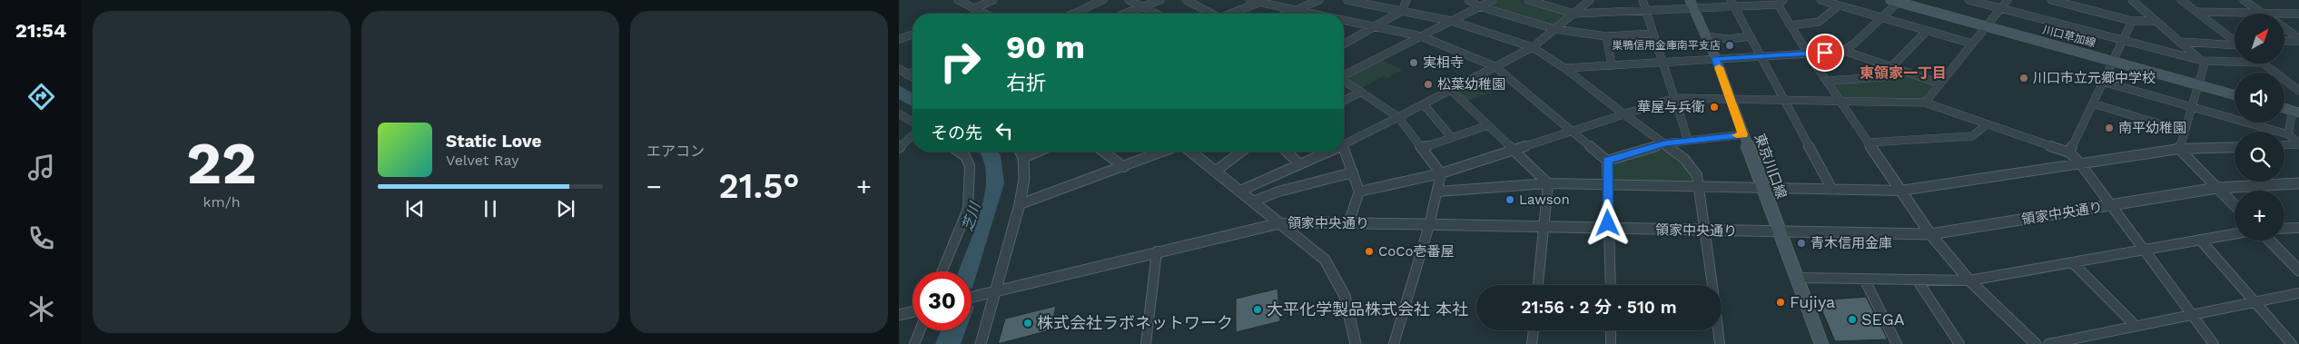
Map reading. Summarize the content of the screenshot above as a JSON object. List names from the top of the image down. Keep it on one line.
{"streets":{"main road":["川口草加線","東京川口線"],"street":["領家中央通り"]},"crossings":[["東京川口線","領家中央通り"]],"districts":["東領家一丁目"],"water":["芝川"],"places":["巣鴨信用金庫南平支店","実相寺","川口市立元郷中学校","松葉幼稚園","華屋与兵衛","南平幼稚園","Lawson","青木信用金庫","CoCo壱番屋","Fujiya","大平化学製品株式会社 本社","SEGA","株式会社ラボネットワーク"],"north":"top right","page":{"tabs":"21:54","tile":[["22","km/h"],"エアコン"],"map_buttons":"+","turn":["90 m","右折"],"then":"その先","song":["Static Love","Velvet Ray"],"heat":["−","21.5°","+"],"limit":"30","trip":"21:56 · 2 分 · 510 m"}}
